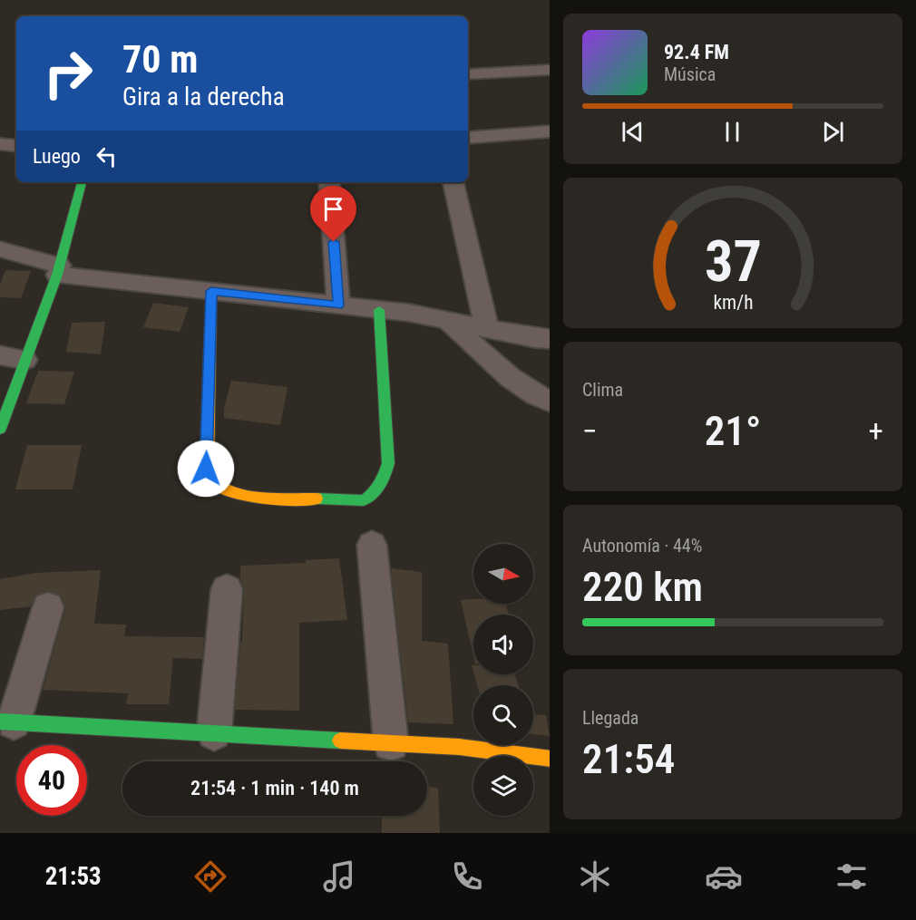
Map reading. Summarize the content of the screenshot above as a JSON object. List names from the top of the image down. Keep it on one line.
{"north":"right","page":{"turn":["70 m","Gira a la derecha"],"song":["92.4 FM","Música"],"then":"Luego","tile":["Clima",["Autonomía · 44%","220 km"],["Llegada","21:54"]],"heat":["−","21°","+"],"limit":"40","trip":"21:54 · 1 min · 140 m","tabs":"21:53","gauge":["37","km/h"]}}
